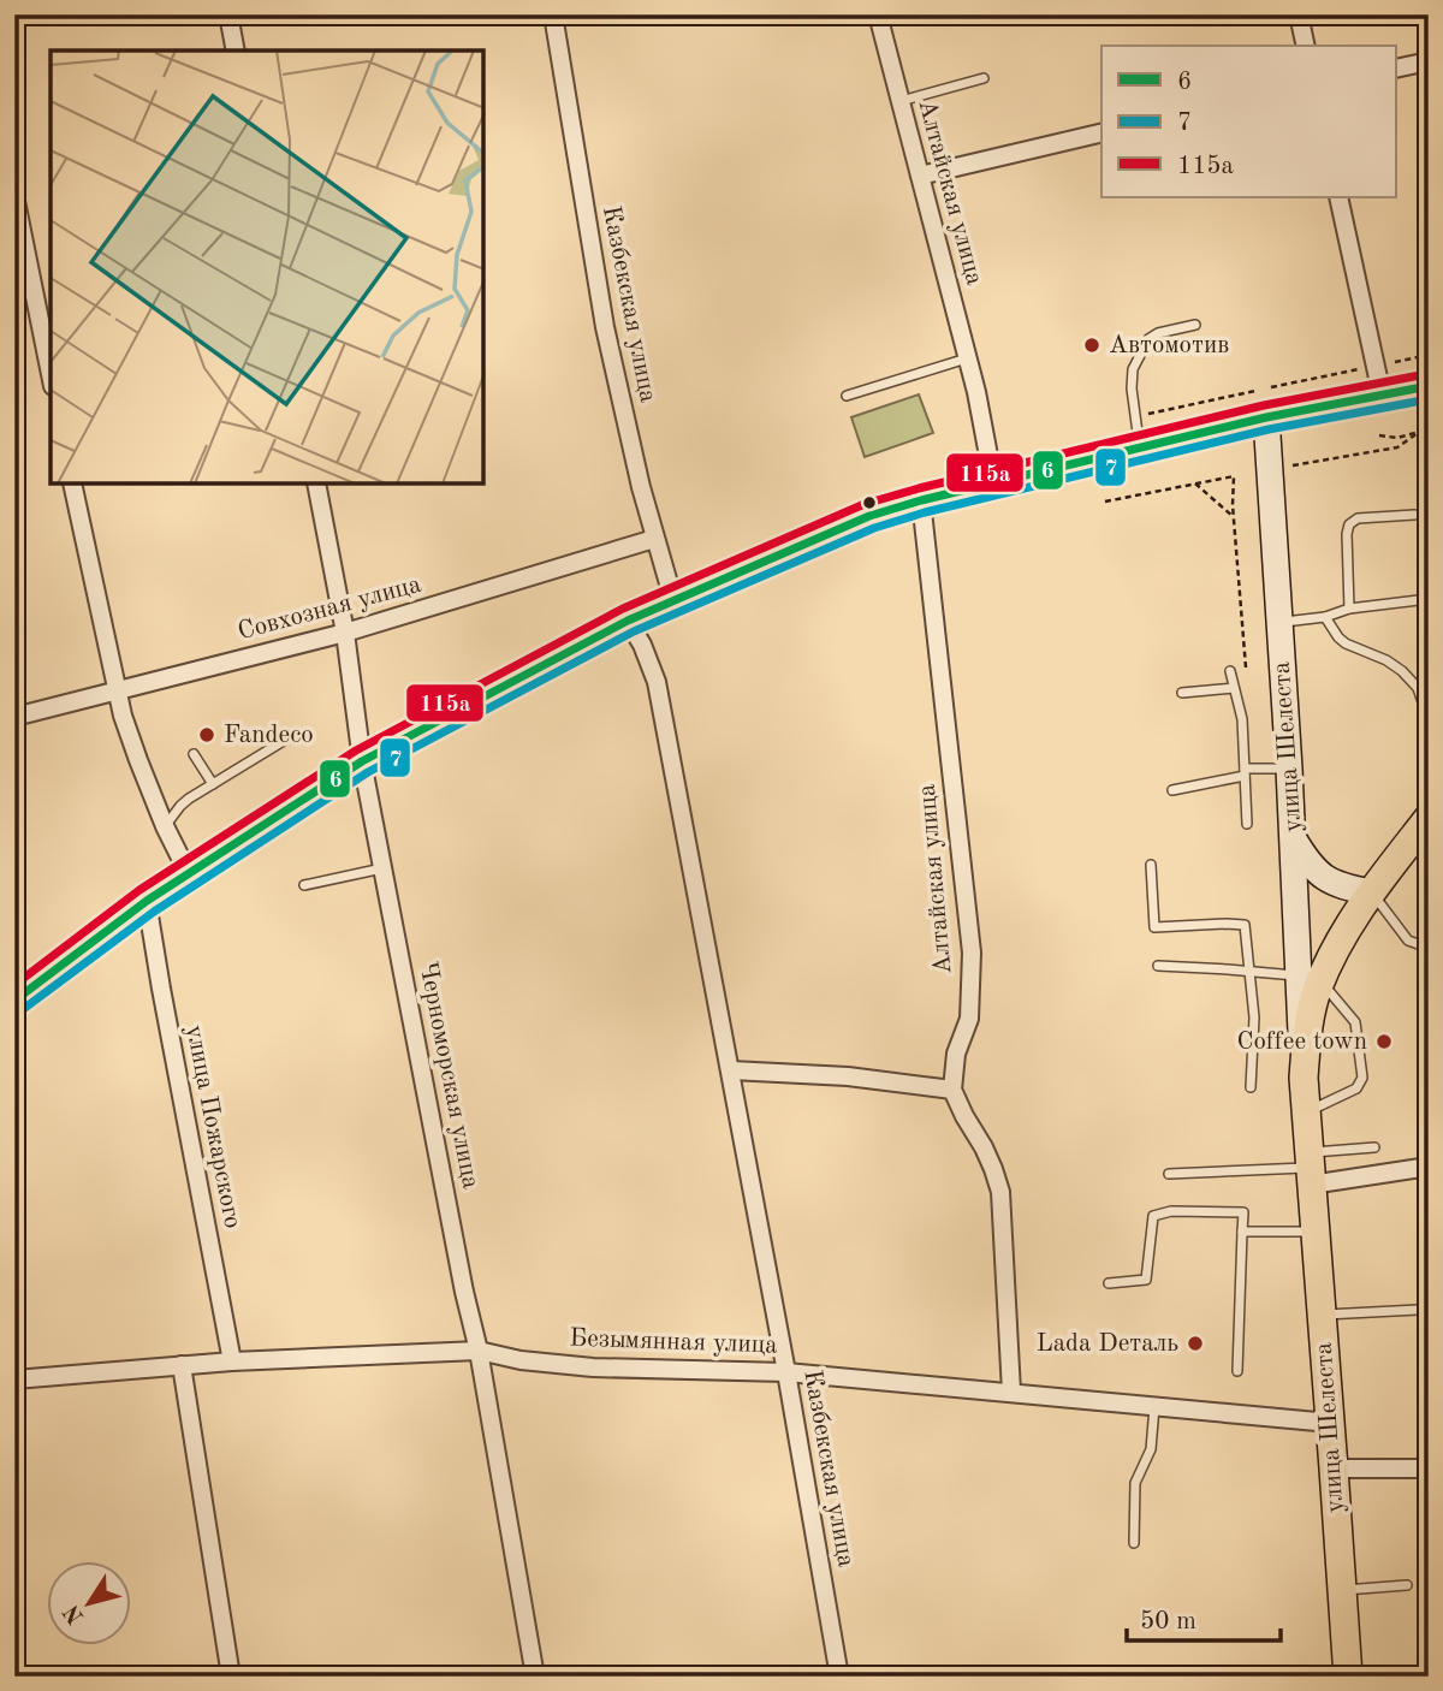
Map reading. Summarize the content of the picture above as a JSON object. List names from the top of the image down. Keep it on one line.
{"streets":{"main road":["улица Шелеста"],"street":["Алтайская улица","Казбекская улица","Совхозная улица","Черноморская улица","улица Пожарского","Безымянная улица"]},"crossings":[["Казбекская улица","Совхозная улица"],["Казбекская улица","Безымянная улица"],["Совхозная улица","Черноморская улица"],["улица Шелеста","Безымянная улица"],["Черноморская улица","Безымянная улица"],["улица Пожарского","Безымянная улица"]],"places":["Автомотив","Fandeco","Coffee town","Lada Dеталь"],"lines":["transit line 115а","transit line 6","transit line 7"],"legend":["6","7","115а"],"scale_bar":"50 m","north":"bottom left"}
